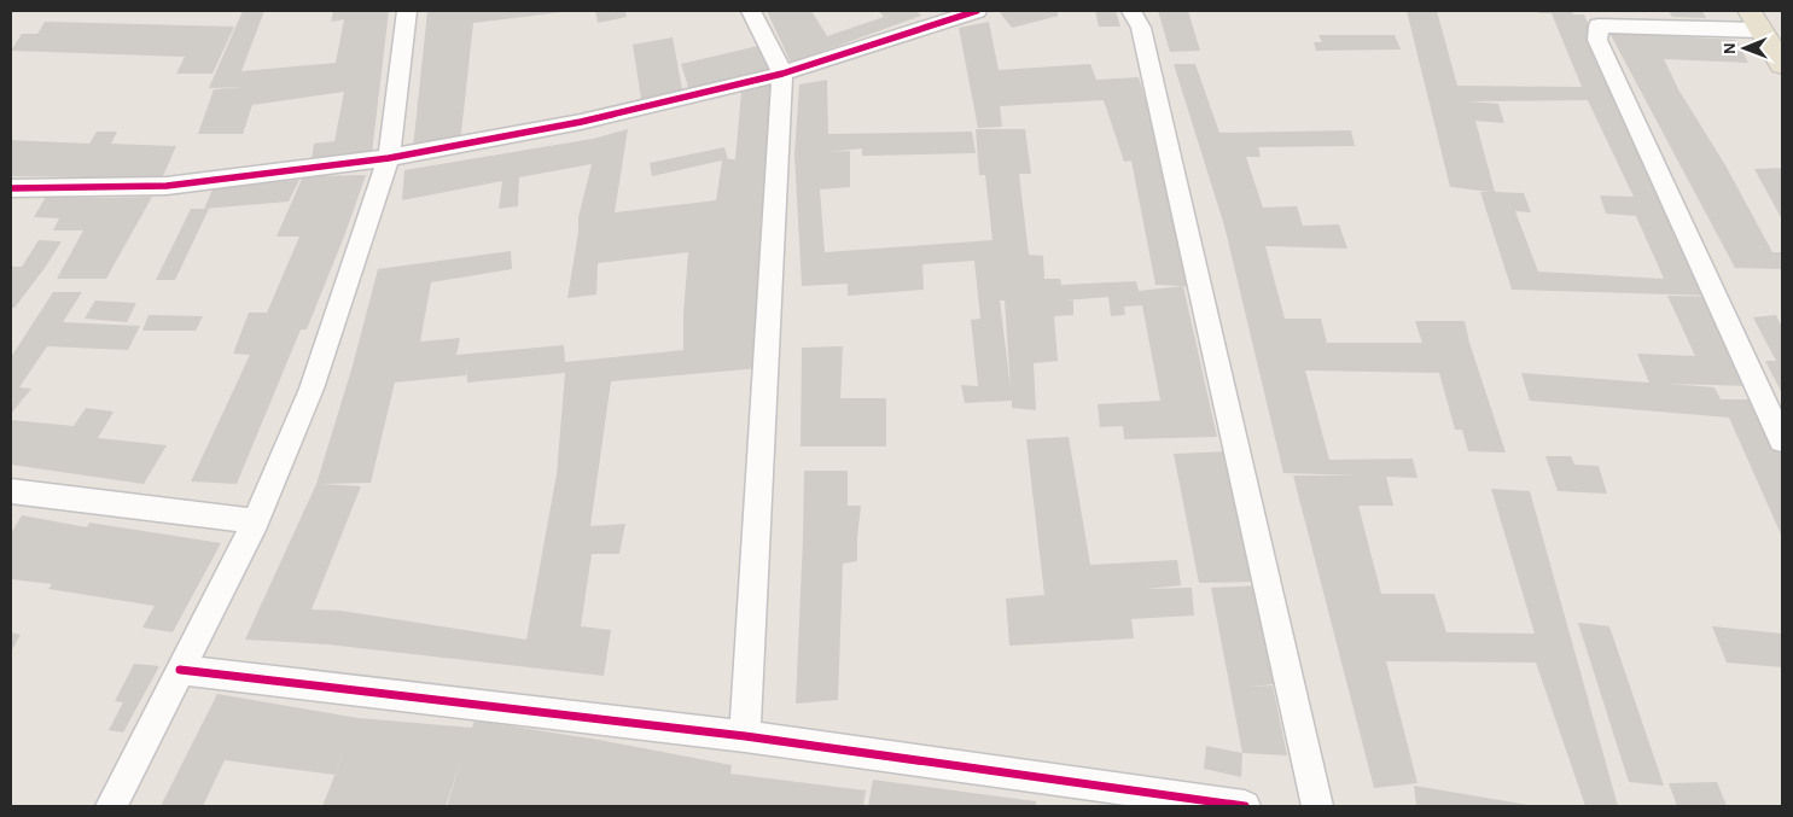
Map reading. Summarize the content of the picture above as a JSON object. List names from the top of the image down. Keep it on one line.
{"north":"left"}
